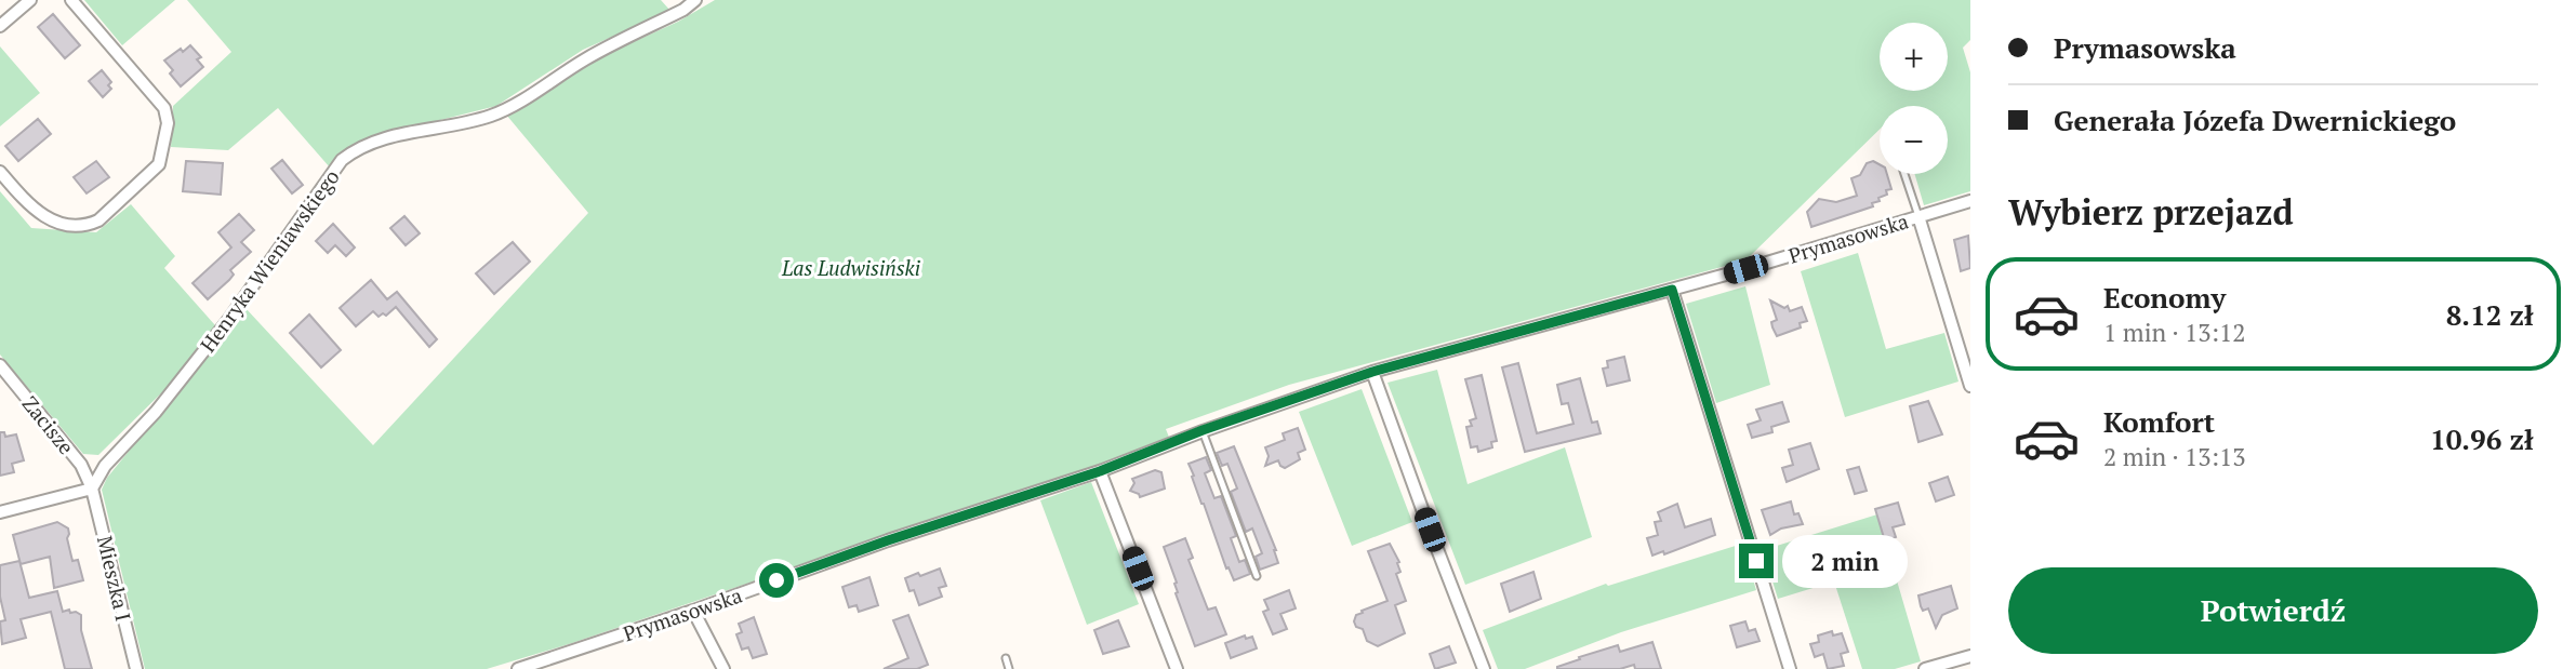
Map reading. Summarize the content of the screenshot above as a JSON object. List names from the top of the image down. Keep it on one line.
{"streets":{"street":["Prymasowska","Henryka Wieniawskiego","Zacisze","Mieszka I"]},"crossings":[["Henryka Wieniawskiego","Zacisze"],["Henryka Wieniawskiego","Mieszka I"],["Zacisze","Mieszka I"]],"parks":["Las Ludwisiński"],"page":{"banner":["Prymasowska","Generała Józefa Dwernickiego"],"map_buttons":["+","−"],"heading":"Wybierz przejazd","list":[{"name":"Economy","note":"1 min · 13:12","value":"8.12 zł"},{"name":"Komfort","note":"2 min · 13:13","value":"10.96 zł"}],"bubble":"2 min","buttons":"Potwierdź"}}
